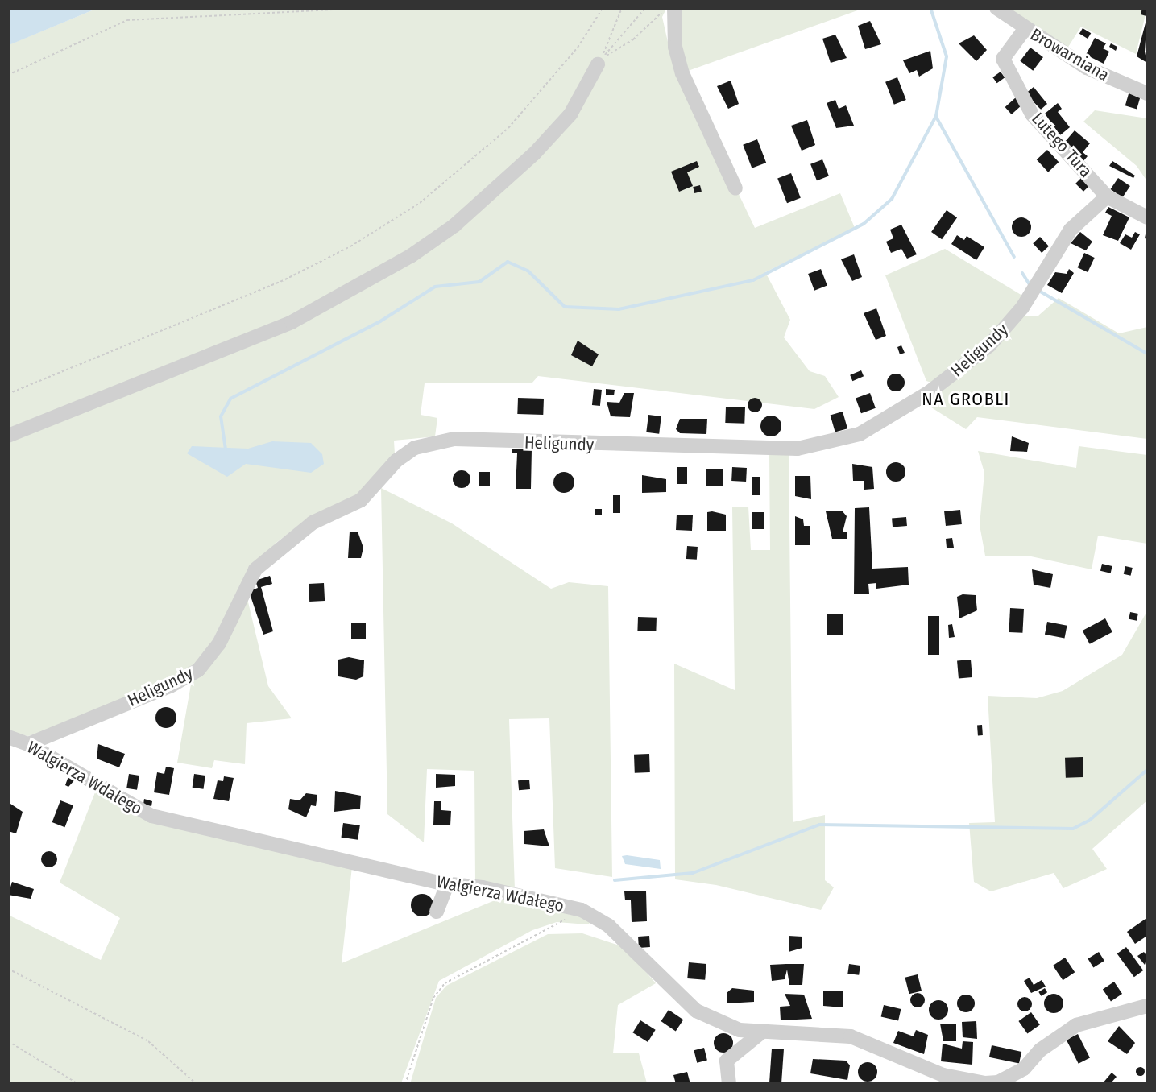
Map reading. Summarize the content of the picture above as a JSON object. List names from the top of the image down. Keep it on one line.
{"streets":{"street":["Browarniana","Lutego Tura","Heligundy","Walgierza Wdałego"]},"crossings":[["Browarniana","Lutego Tura"],["Lutego Tura","Heligundy"],["Heligundy","Walgierza Wdałego"]],"districts":["NA GROBLI"]}
